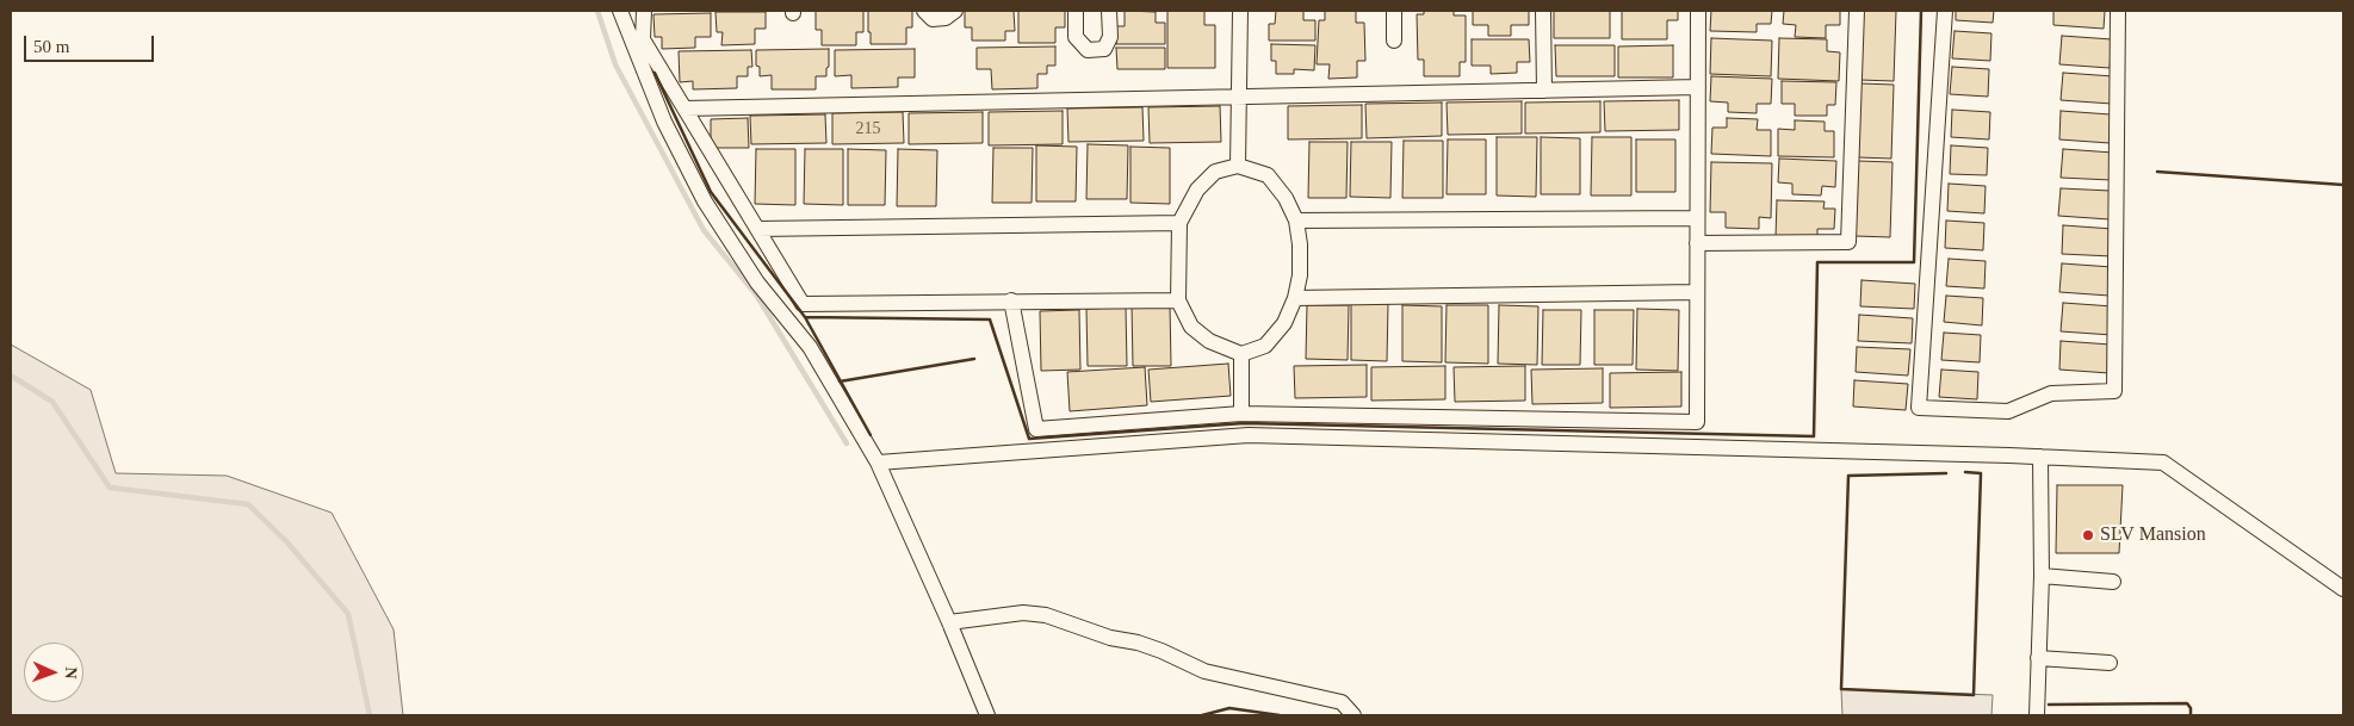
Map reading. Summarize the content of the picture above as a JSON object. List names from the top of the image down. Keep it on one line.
{"places":["SLV Mansion"],"house_numbers":["215"],"scale_bar":"50 m","north":"right"}
